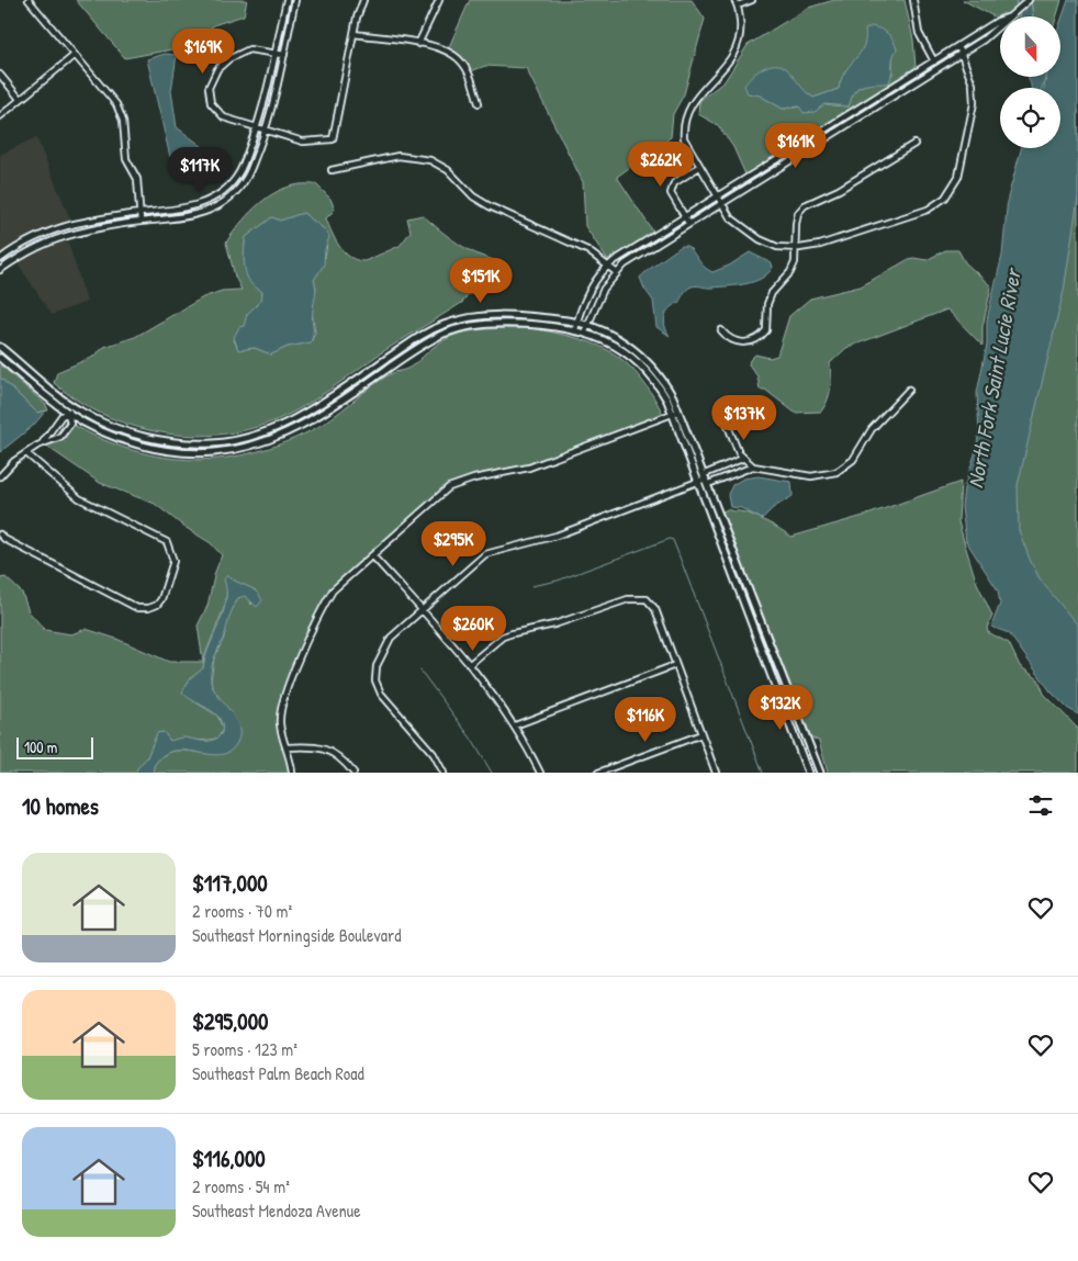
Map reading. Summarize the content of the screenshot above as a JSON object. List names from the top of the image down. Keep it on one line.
{"water":["North Fork Saint Lucie River"],"scale_bar":"100 m","north":"bottom","page":{"price":["$169K","$161K","$262K","$117K","$151K","$137K","$295K","$260K","$132K","$116K"],"scale":"100 m","heading":"10 homes","list":[{"name":"$117,000","note":"2 rooms · 70 m² · Southeast Morningside Boulevard"},{"name":"$295,000","note":"5 rooms · 123 m² · Southeast Palm Beach Road"},{"name":"$116,000","note":"2 rooms · 54 m² · Southeast Mendoza Avenue"}]}}
